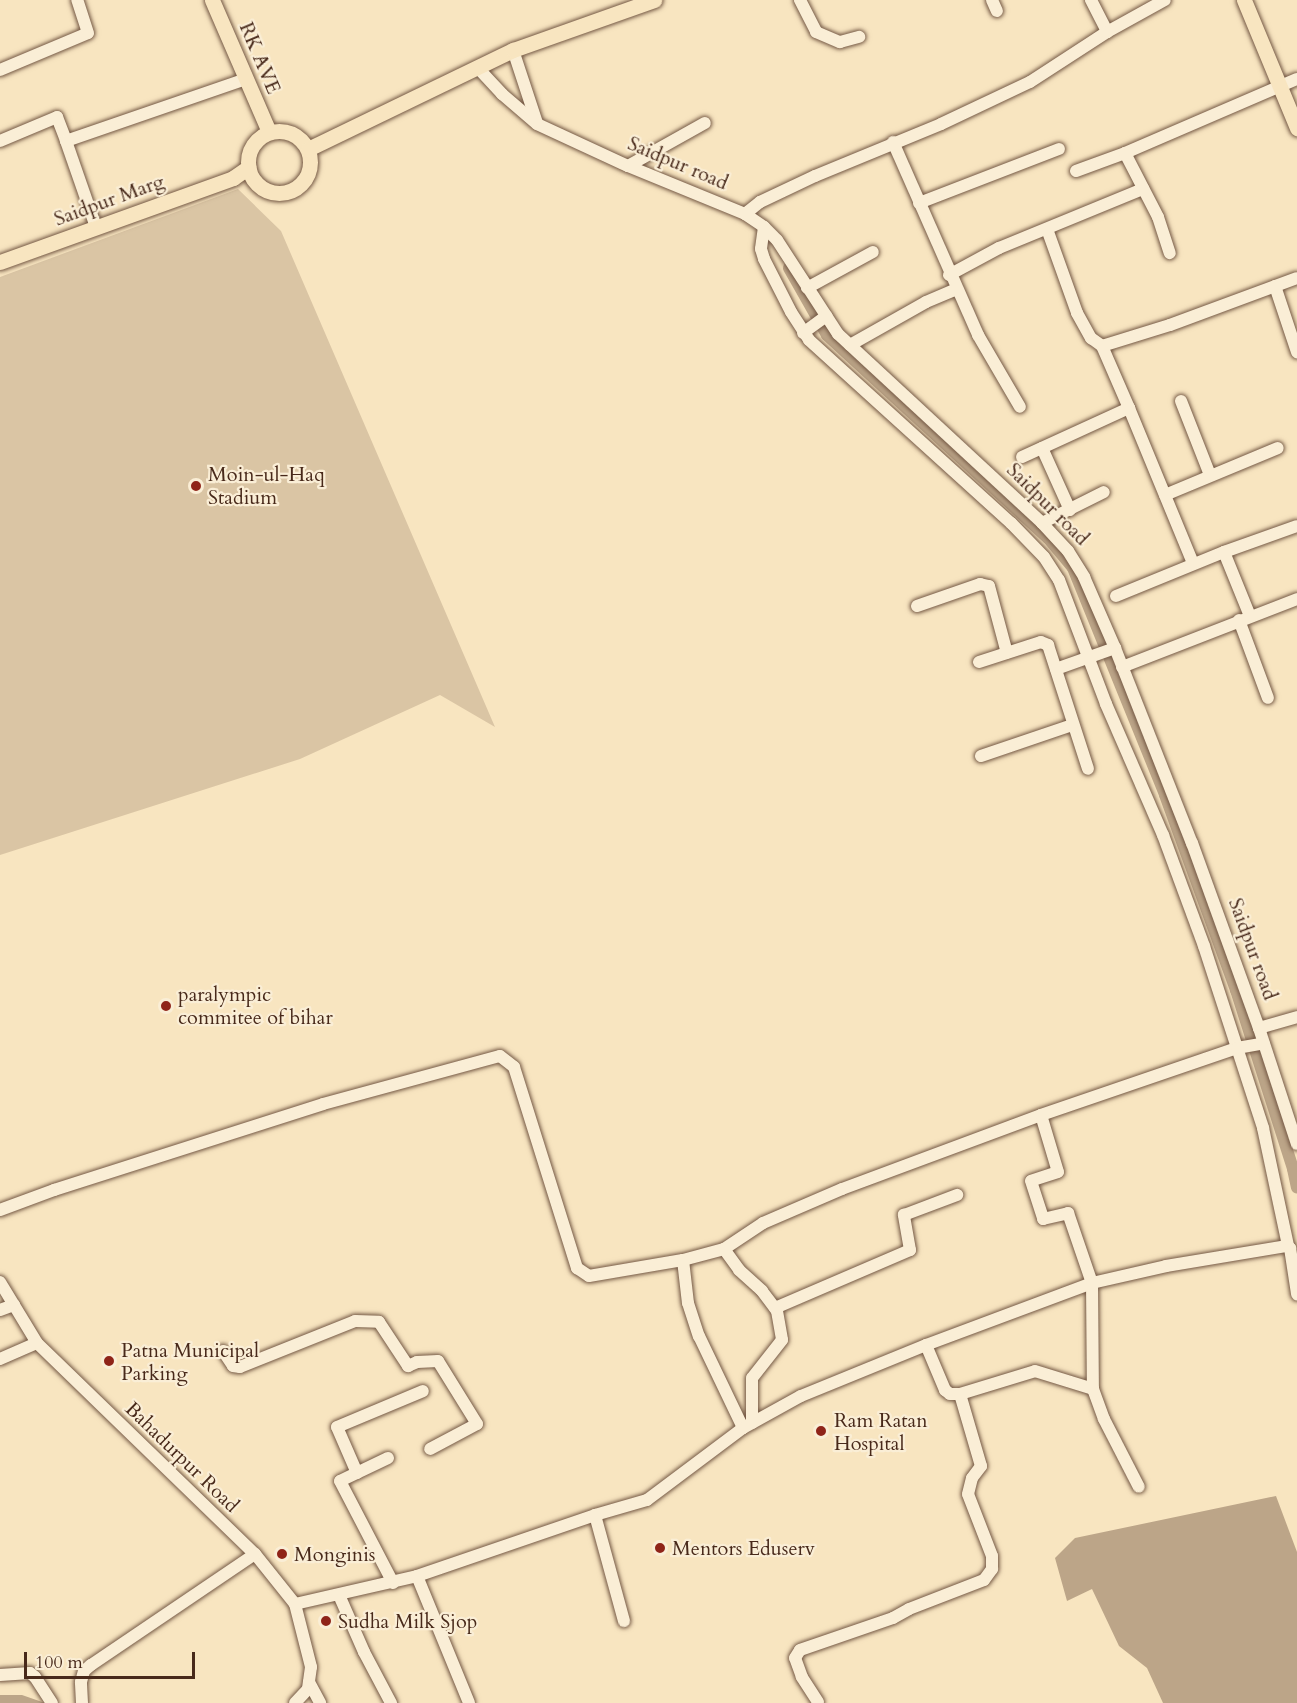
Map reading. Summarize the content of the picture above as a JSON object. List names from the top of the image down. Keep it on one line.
{"streets":{"main road":["RK AVE","Saidpur Marg"],"street":["Saidpur road","Bahadurpur Road"]},"places":["Moin-ul-Haq Stadium","paralympic commitee of bihar","Patna Municipal Parking","Ram Ratan Hospital","Mentors Eduserv","Monginis","Sudha Milk Sjop"],"scale_bar":"100 m"}
